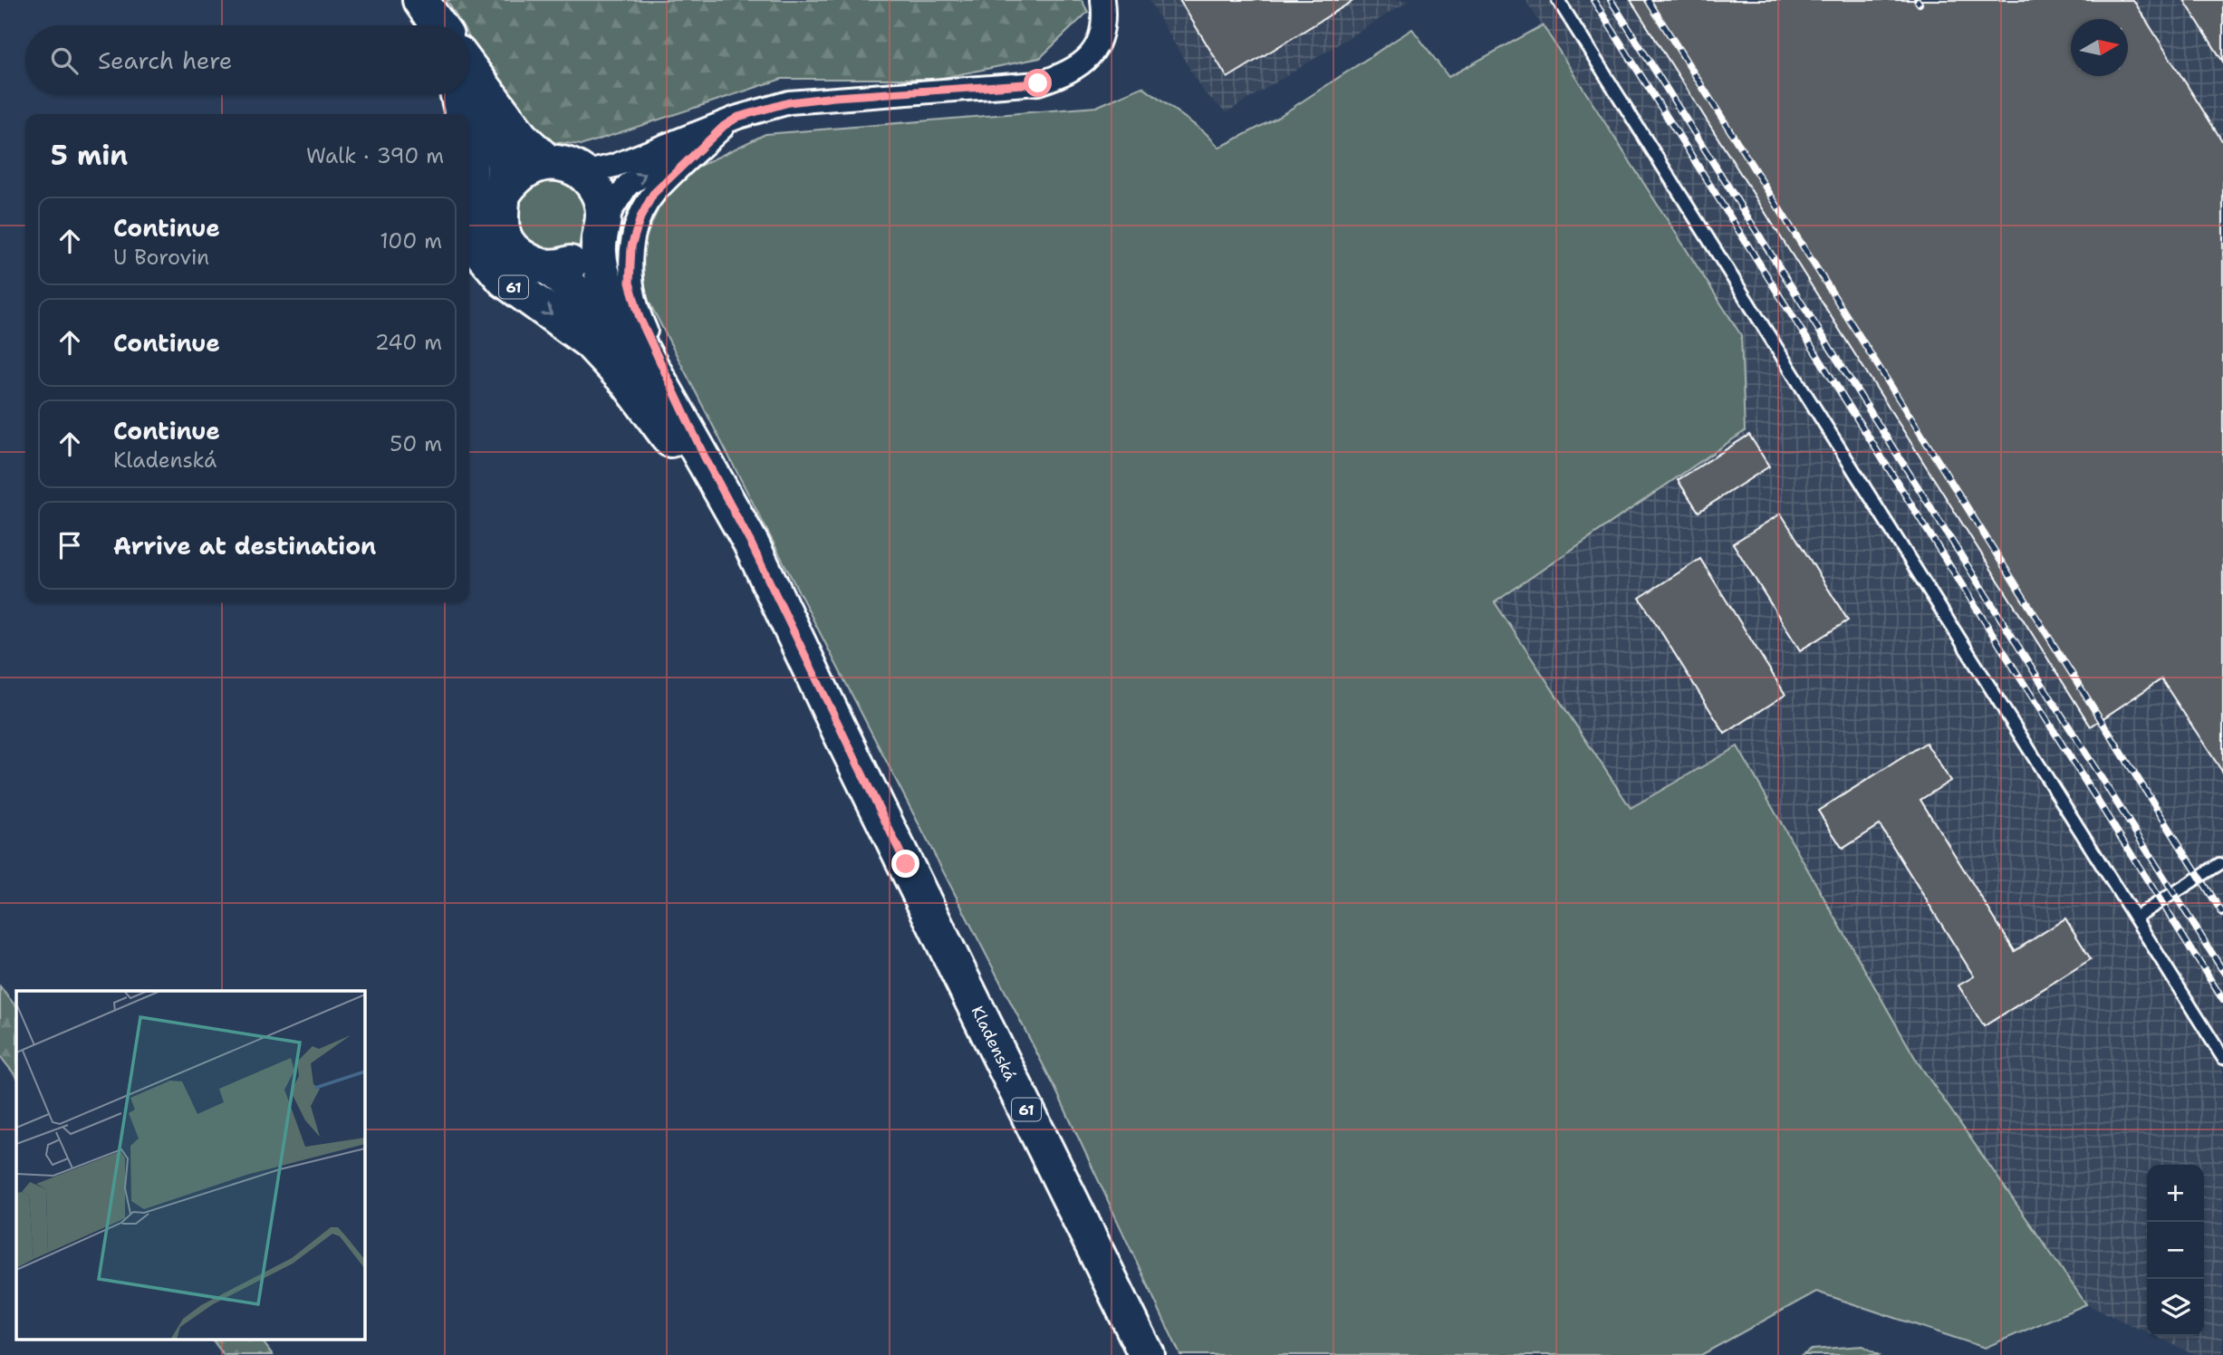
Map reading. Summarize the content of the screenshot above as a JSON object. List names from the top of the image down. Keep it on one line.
{"streets":{"main road":["61","Kladenská"]},"crossings":[["61","Kladenská"]],"north":"right","page":{"search":"Search here","heading":["5 min","Walk · 390 m"],"list":[["Continue","U Borovin","100 m"],["Continue","240 m"],["Continue","Kladenská","50 m"],"Arrive at destination"],"map_buttons":["+","−"]}}
